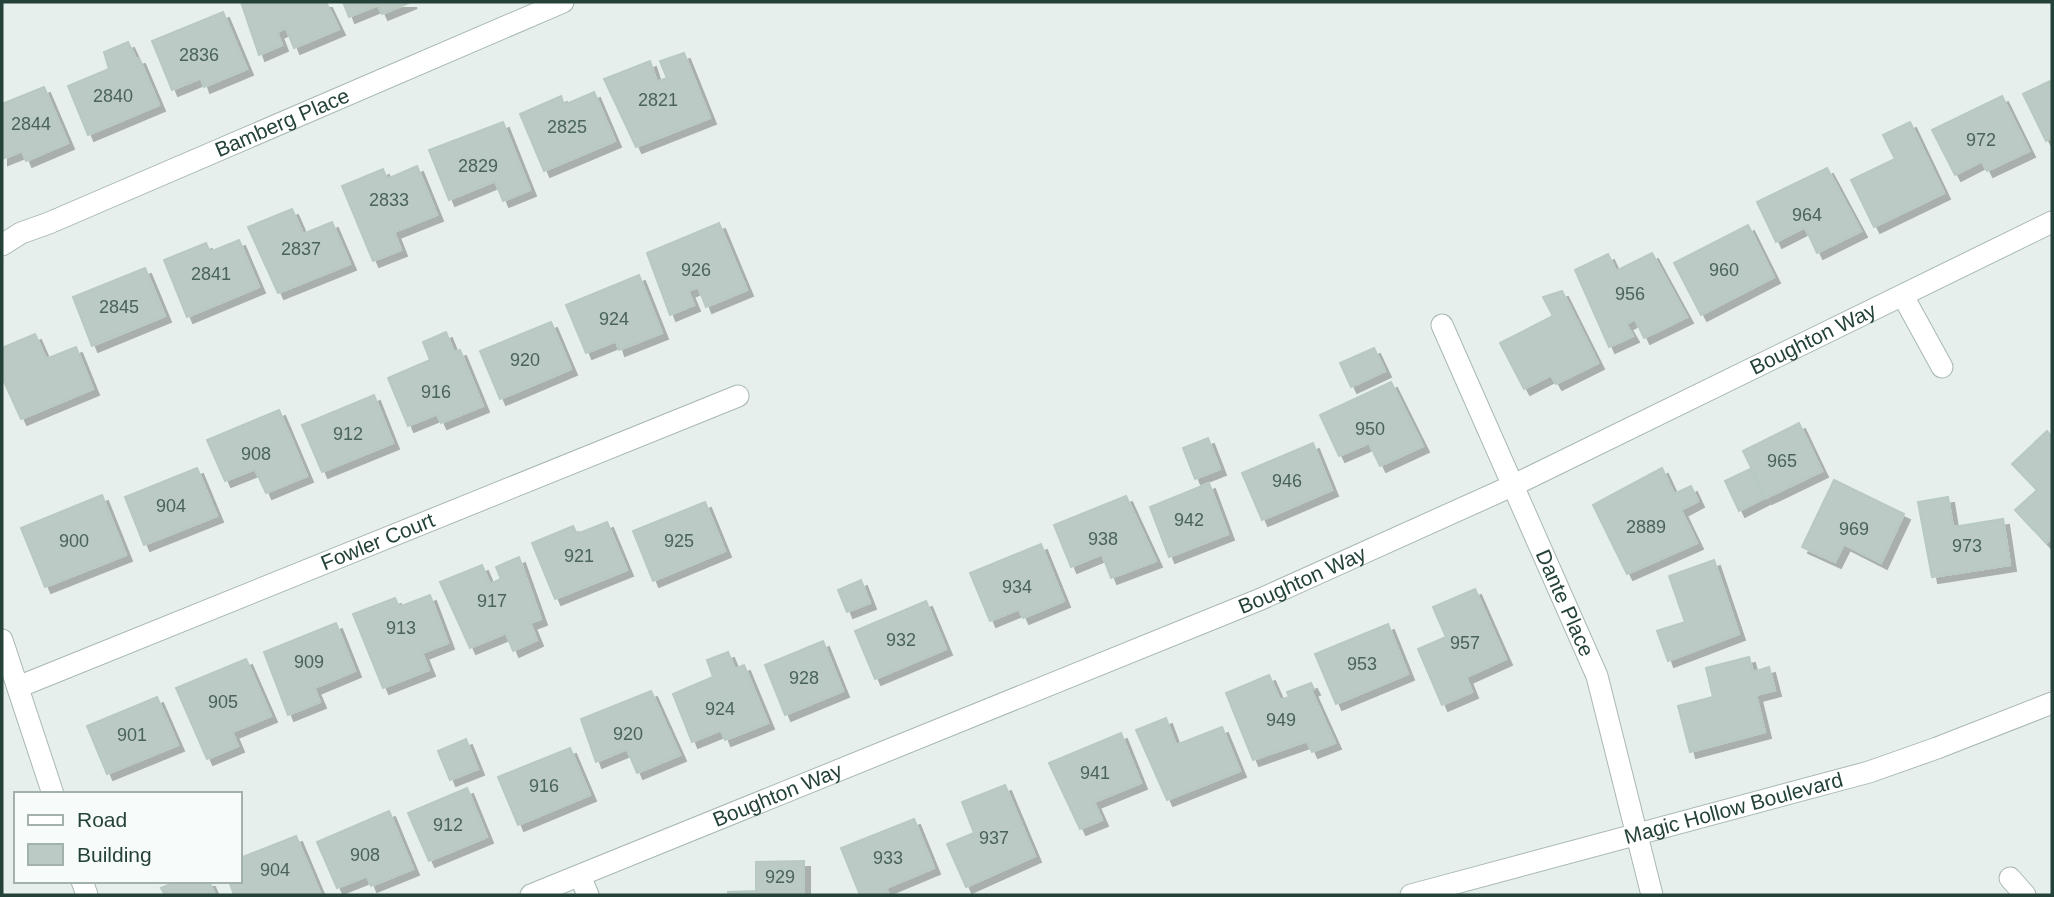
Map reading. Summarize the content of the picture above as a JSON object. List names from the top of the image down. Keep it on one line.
{"streets":{"street":["Bamberg Place","Boughton Way","Fowler Court","Dante Place","Magic Hollow Boulevard"]},"crossings":[["Boughton Way","Dante Place"],["Dante Place","Magic Hollow Boulevard"]],"house_numbers":["2836","2840","2821","2844","2825","972","2829","2833","964","2837","926","960","2841","956","2845","924","920","916","950","912","908","965","946","904","942","2889","969","938","900","925","973","921","934","917","913","932","957","909","953","928","905","924","949","920","901","941","916","912","937","908","933","904","929"],"legend":["Road","Building"]}
